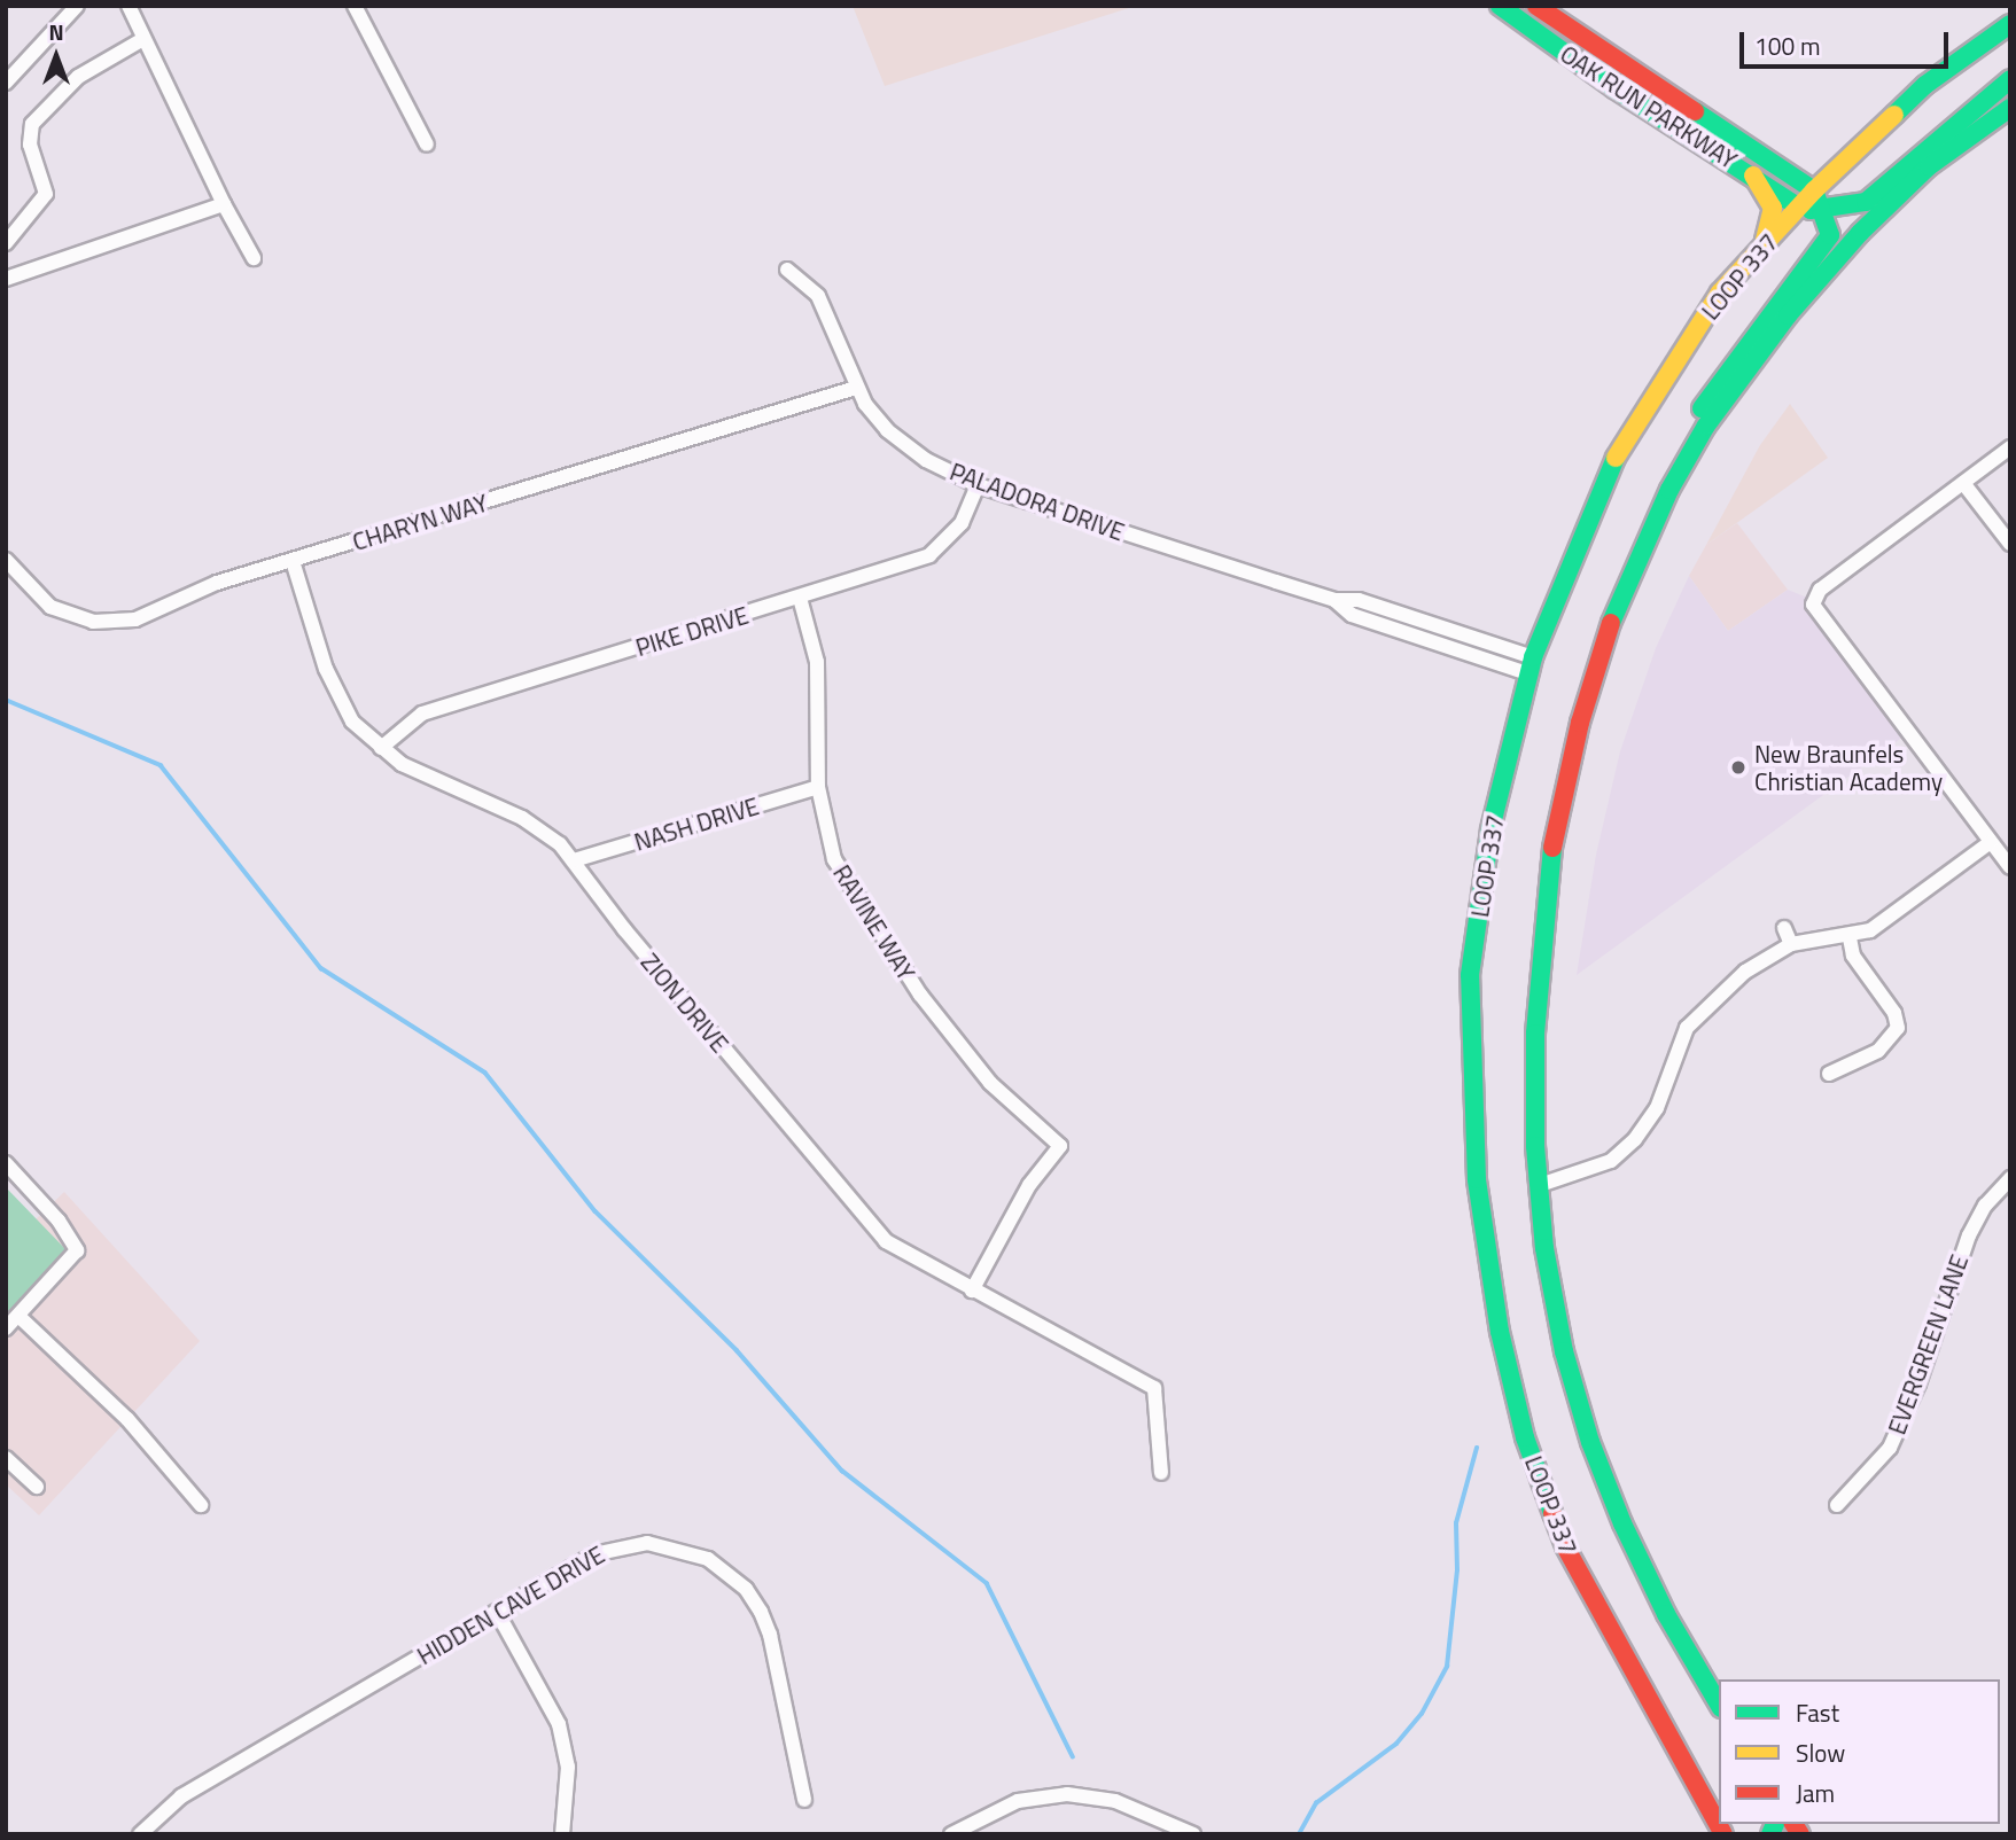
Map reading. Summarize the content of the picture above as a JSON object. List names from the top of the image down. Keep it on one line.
{"streets":{"main road":["OAK RUN PARKWAY","LOOP 337"],"street":["PALADORA DRIVE","CHARYN WAY","PIKE DRIVE","NASH DRIVE","RAVINE WAY","ZION DRIVE","EVERGREEN LANE","HIDDEN CAVE DRIVE"]},"crossings":[["OAK RUN PARKWAY","LOOP 337"],["LOOP 337","PALADORA DRIVE"],["PALADORA DRIVE","CHARYN WAY"],["PALADORA DRIVE","PIKE DRIVE"],["CHARYN WAY","ZION DRIVE"],["PIKE DRIVE","RAVINE WAY"],["PIKE DRIVE","ZION DRIVE"],["NASH DRIVE","RAVINE WAY"],["NASH DRIVE","ZION DRIVE"],["RAVINE WAY","ZION DRIVE"]],"places":["New Braunfels Christian Academy"],"legend":["Fast","Slow","Jam"],"scale_bar":"100 m","north":"top"}
